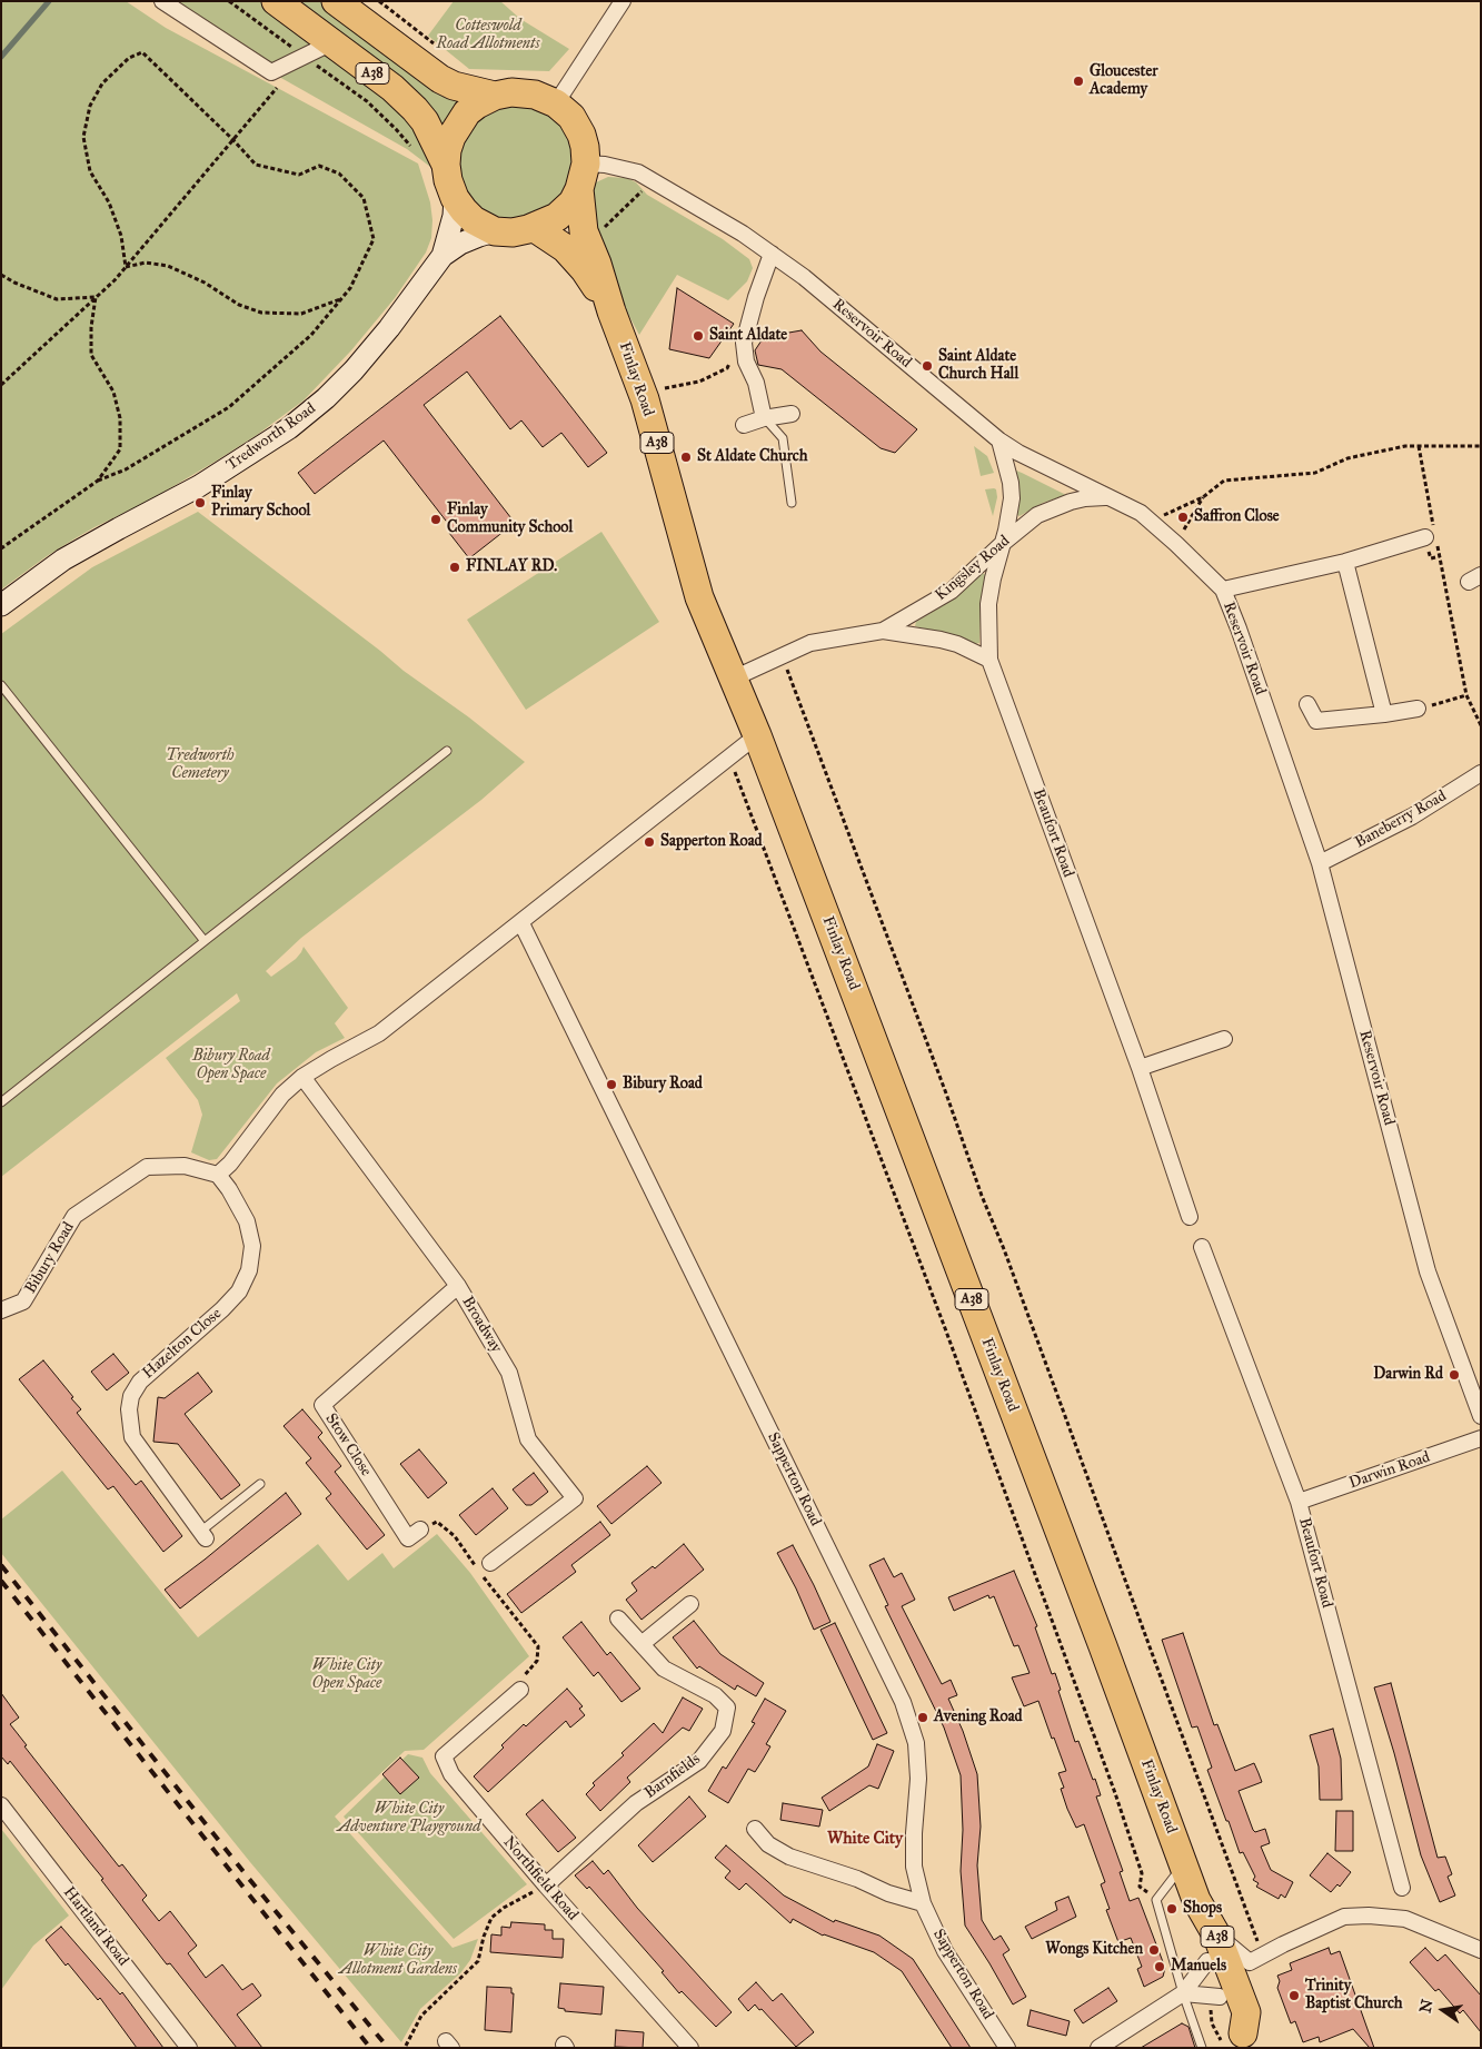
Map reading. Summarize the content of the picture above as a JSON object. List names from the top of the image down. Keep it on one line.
{"streets":{"highway":["A38","Finlay Road"],"street":["Reservoir Road","Tredworth Road","Kingsley Road","Baneberry Road","Beaufort Road","Bibury Road","Broadway","Hazelton Close","Stow Close","Darwin Road","Sapperton Road","Barnfields","Northfield Road","Hartland Road"]},"crossings":[["A38","Reservoir Road"],["A38","Finlay Road"],["A38","Tredworth Road"],["A38","Kingsley Road"],["Reservoir Road","Finlay Road"],["Reservoir Road","Tredworth Road"],["Reservoir Road","Kingsley Road"],["Reservoir Road","Baneberry Road"],["Reservoir Road","Beaufort Road"],["Finlay Road","Tredworth Road"],["Kingsley Road","Beaufort Road"],["Beaufort Road","Darwin Road"],["Bibury Road","Hazelton Close"],["Broadway","Stow Close"],["Barnfields","Northfield Road"]],"districts":["White City"],"parks":["Cotteswold Road Allotments","Tredworth Cemetery","Bibury Road Open Space","White City Open Space","White City Adventure Playground","White City Allotment Gardens"],"places":["Gloucester Academy","Saint Aldate","Saint Aldate Church Hall","St Aldate Church","Finlay Primary School","Saffron Close","Finlay Community School","FINLAY RD.","Sapperton Road","Bibury Road","Darwin Rd","Avening Road","Shops","Wongs Kitchen","Manuels","Trinity Baptist Church"],"north":"left"}
